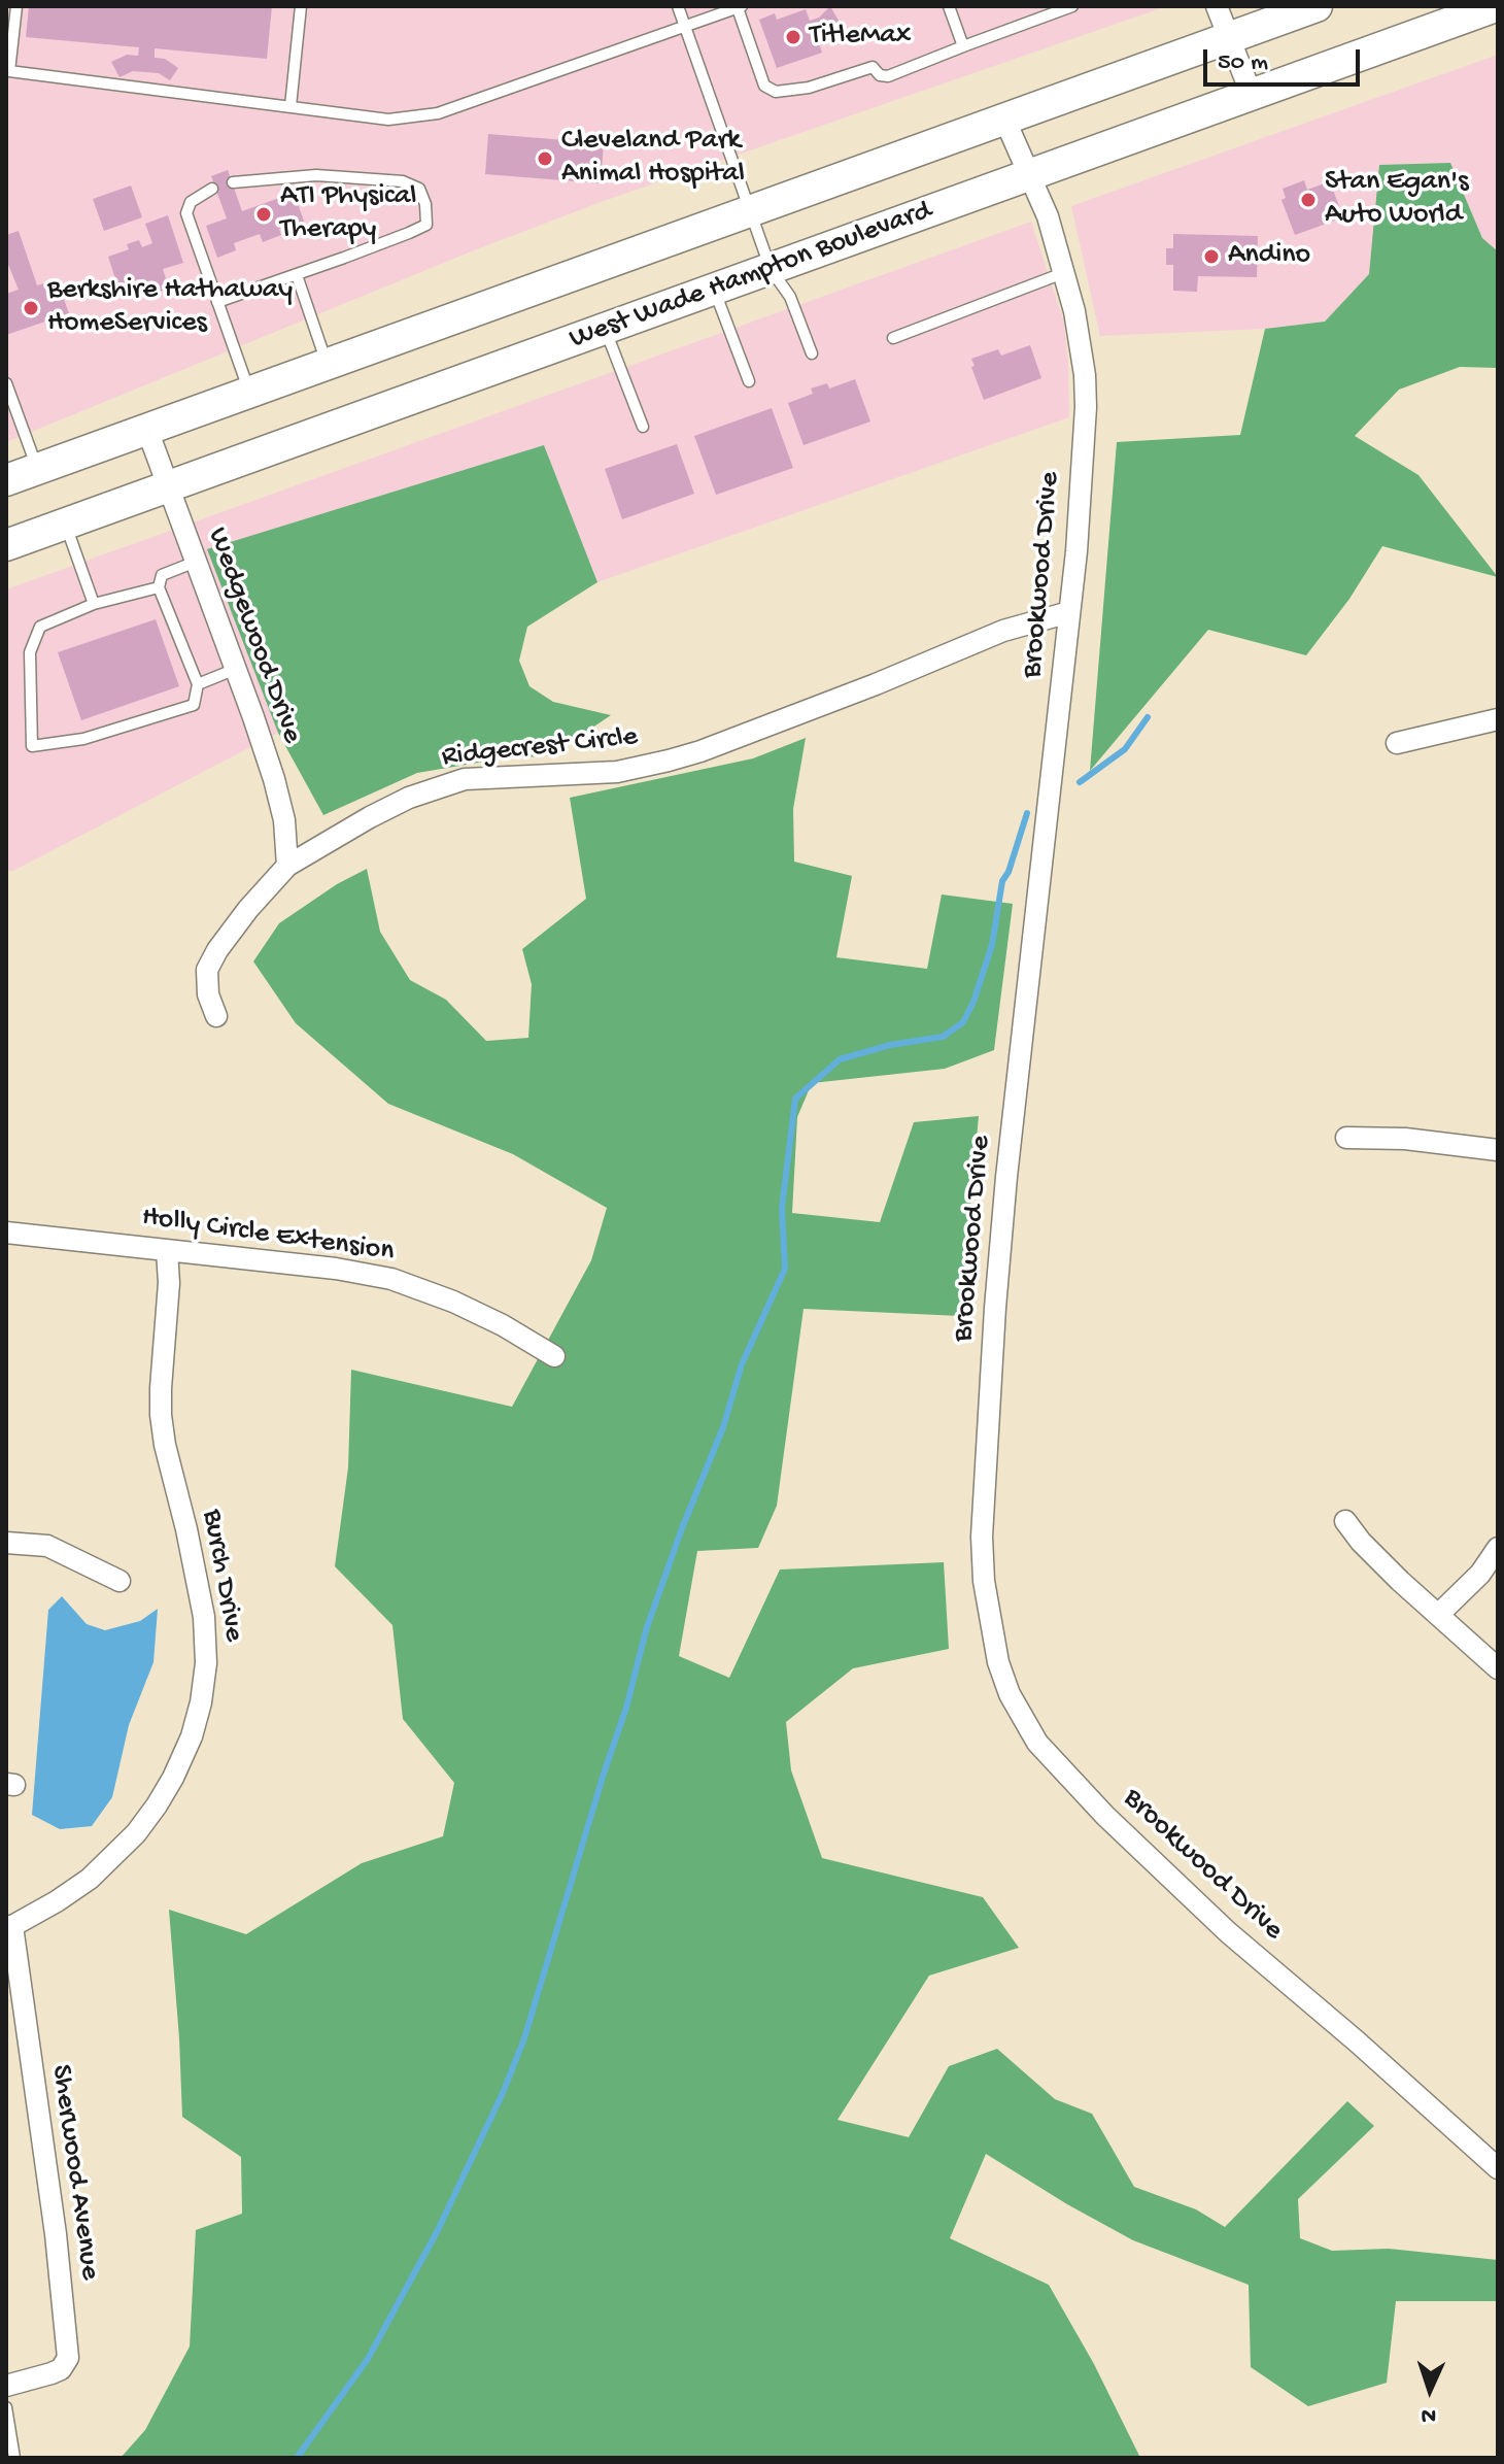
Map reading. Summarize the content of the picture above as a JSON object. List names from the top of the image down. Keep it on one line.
{"streets":{"main road":["West Wade Hampton Boulevard"],"street":["Brookwood Drive","Wedgewood Drive","Ridgecrest Circle","Holly Circle Extension","Burch Drive","Sherwood Avenue"]},"crossings":[["West Wade Hampton Boulevard","Brookwood Drive"],["West Wade Hampton Boulevard","Wedgewood Drive"],["Brookwood Drive","Ridgecrest Circle"],["Wedgewood Drive","Ridgecrest Circle"],["Holly Circle Extension","Burch Drive"],["Burch Drive","Sherwood Avenue"]],"places":["TitleMax","Cleveland Park Animal Hospital","Stan Egan's Auto World","ATI Physical Therapy","Andino","Berkshire Hathaway HomeServices"],"scale_bar":"50 m","north":"bottom"}
